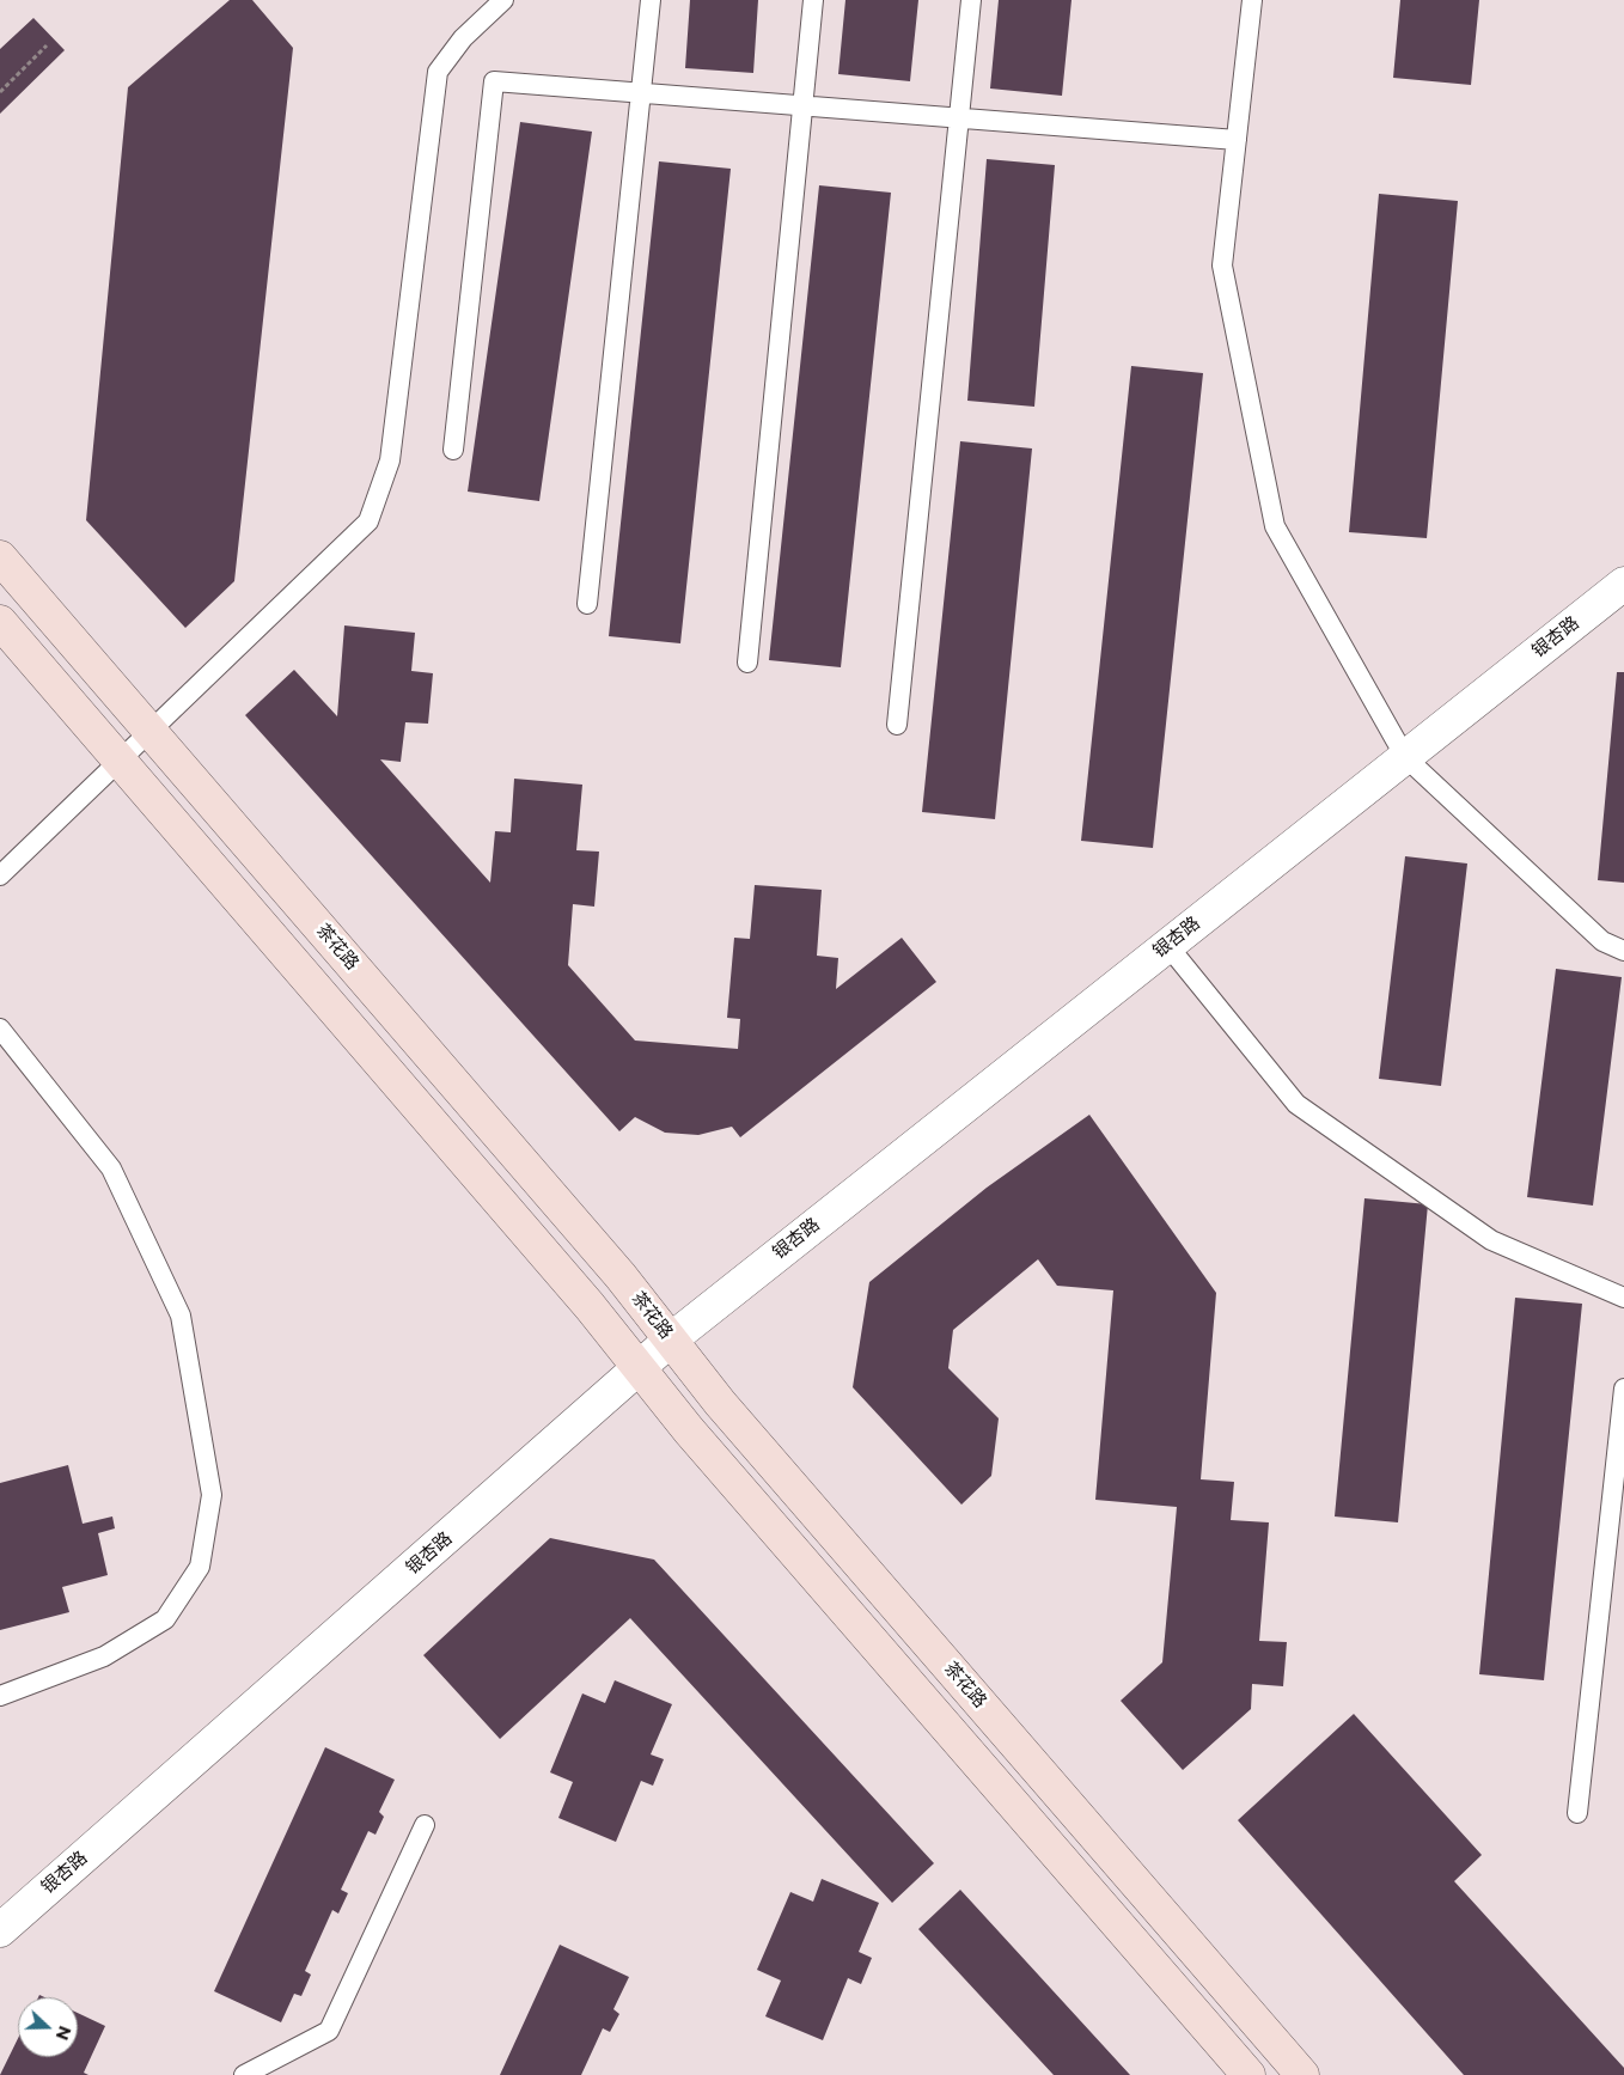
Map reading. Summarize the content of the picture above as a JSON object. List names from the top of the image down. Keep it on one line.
{"streets":{"main road":["茶花路"],"street":["银杏路"]},"crossings":[["银杏路","茶花路"]],"north":"right"}
